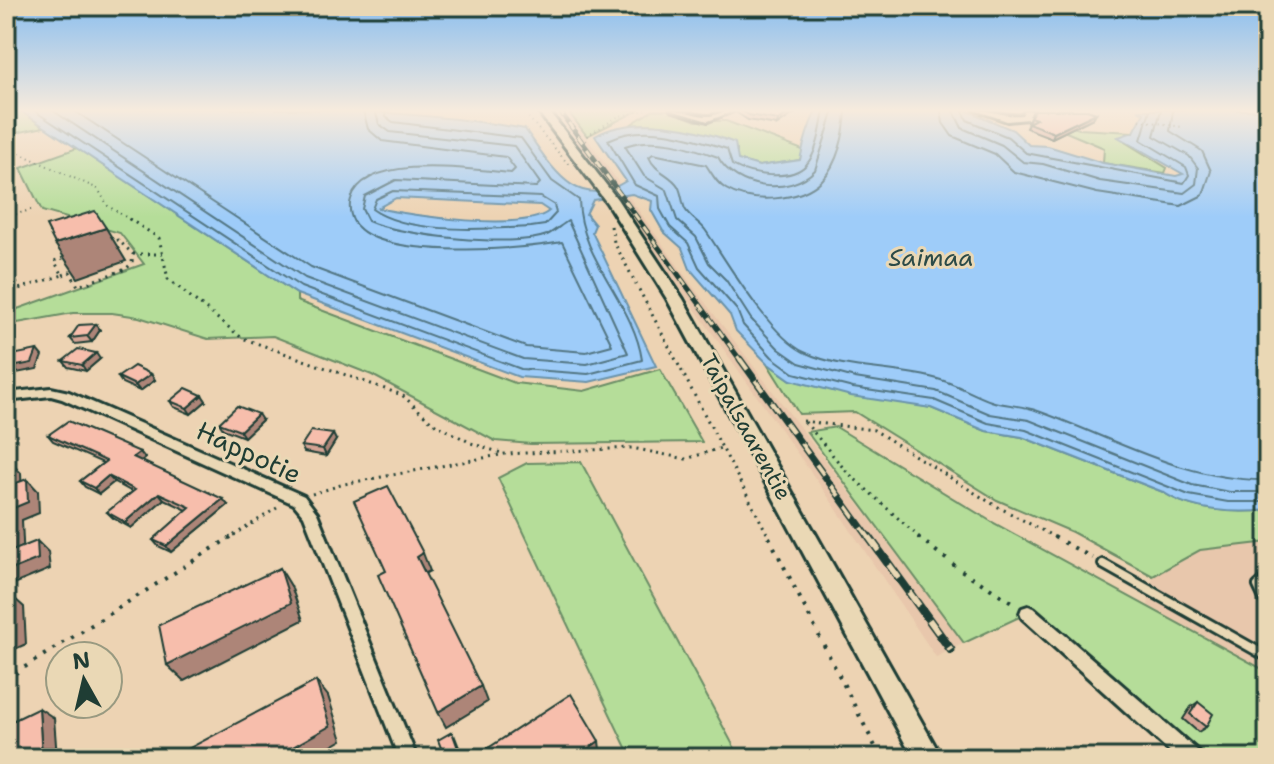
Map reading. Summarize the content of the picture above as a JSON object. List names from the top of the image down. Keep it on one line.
{"streets":{"main road":["Taipalsaarentie"],"street":["Happotie"]},"water":["Saimaa"],"north":"top"}
